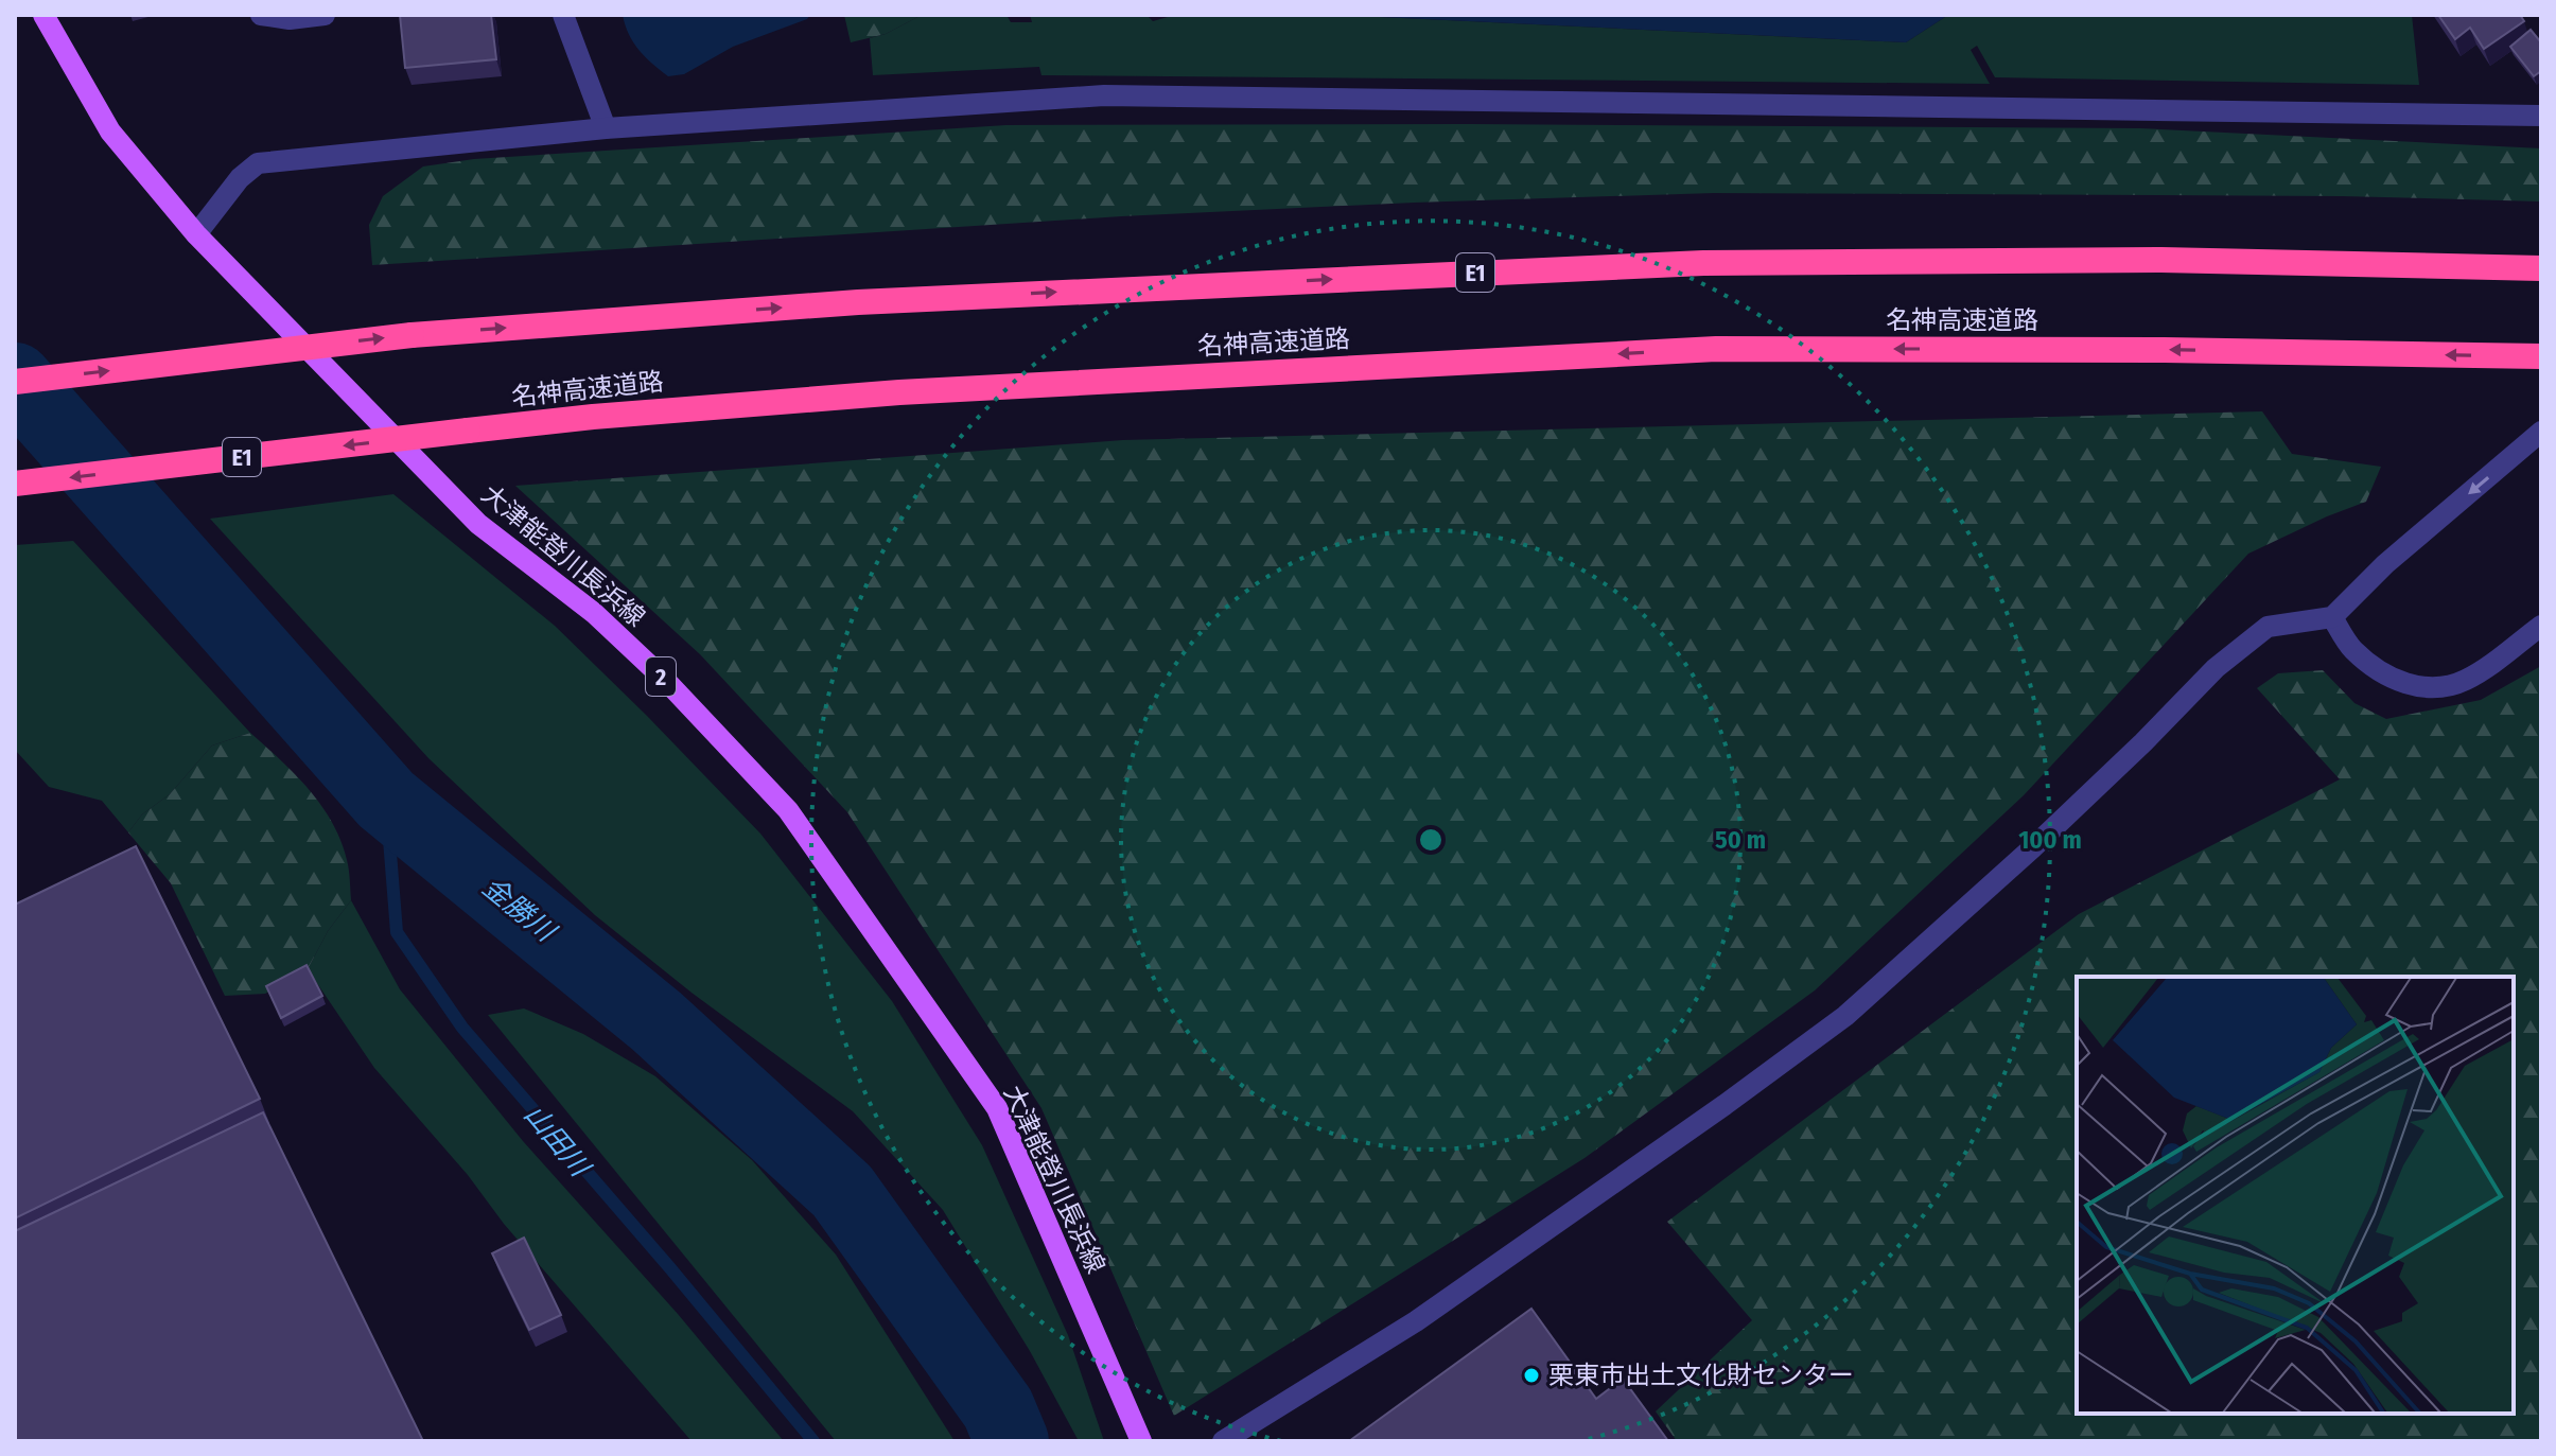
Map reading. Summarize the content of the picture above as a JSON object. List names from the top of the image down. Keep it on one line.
{"streets":{"highway":["E1","名神高速道路"],"main road":["大津能登川長浜線","2"]},"water":["金勝川","山田川"],"places":["栗東市出土文化財センター"],"rings":["50 m","100 m"]}
